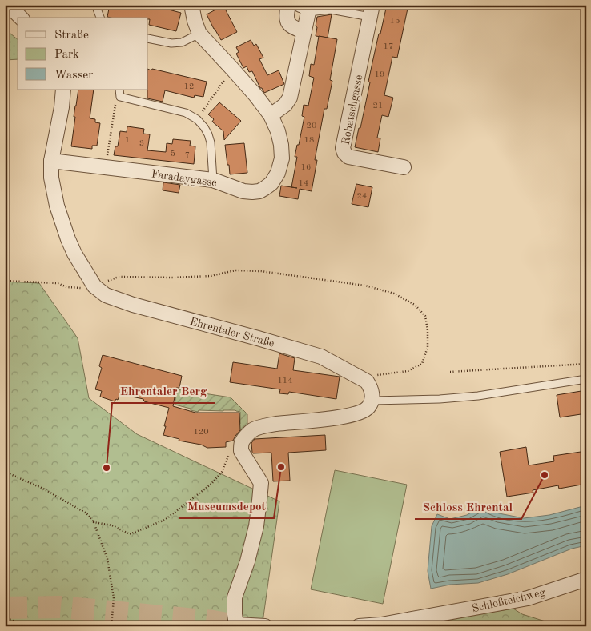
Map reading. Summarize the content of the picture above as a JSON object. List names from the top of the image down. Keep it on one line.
{"streets":{"street":["Robatschgasse","Faradaygasse","Ehrentaler Straße","Schloßteichweg"]},"crossings":[["Faradaygasse","Ehrentaler Straße"]],"places":["Museumsdepot","Ehrentaler Berg","Schloss Ehrental"],"house_numbers":["15","17","19","12","21","20","1","18","3","5","7","16","14","24","114","120"],"legend":["Straße","Park","Wasser"]}
